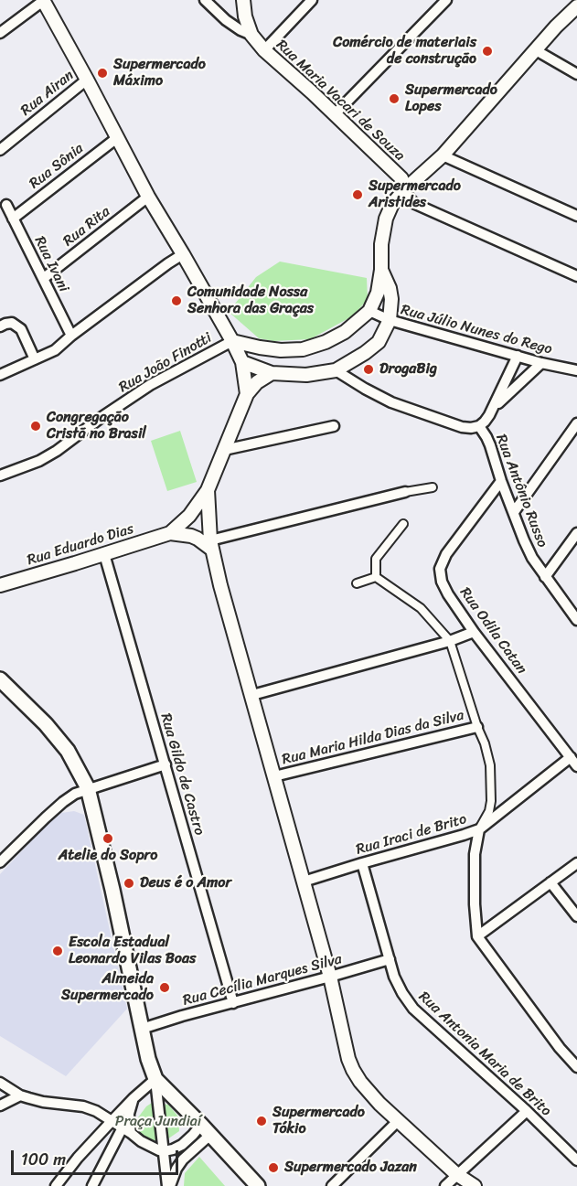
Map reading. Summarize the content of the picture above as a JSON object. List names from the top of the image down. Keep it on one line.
{"streets":{"street":["Rua Airan","Rua Maria Vacari de Souza","Rua Sônia","Rua Rita","Rua Ivani","Rua Júlio Nunes do Rego","Rua João Finotti","Rua Antônio Russo","Rua Eduardo Dias","Rua Odila Catan","Rua Maria Hilda Dias da Silva","Rua Gildo de Castro","Rua Iraci de Brito","Rua Cecília Marques Silva","Rua Antonia Maria de Brito"]},"crossings":[["Rua Sônia","Rua Ivani"],["Rua Rita","Rua Ivani"],["Rua Antônio Russo","Rua Odila Catan"],["Rua Eduardo Dias","Rua Gildo de Castro"],["Rua Odila Catan","Rua Iraci de Brito"],["Rua Gildo de Castro","Rua Cecília Marques Silva"],["Rua Iraci de Brito","Rua Antonia Maria de Brito"],["Rua Cecília Marques Silva","Rua Antonia Maria de Brito"]],"parks":["Praça Jundiaí"],"places":["Comércio de materiais de construção","Supermercado Máximo","Supermercado Lopes","Supermercado Aristides","Comunidade Nossa Senhora das Graças","DrogaBig","Congregação Cristã no Brasil","Atelie do Sopro","Deus é o Amor","Escola Estadual Leonardo Vilas Boas","Almeida Supermercado","Supermercado Tókio","Supermercado Jazan"],"scale_bar":"100 m"}
